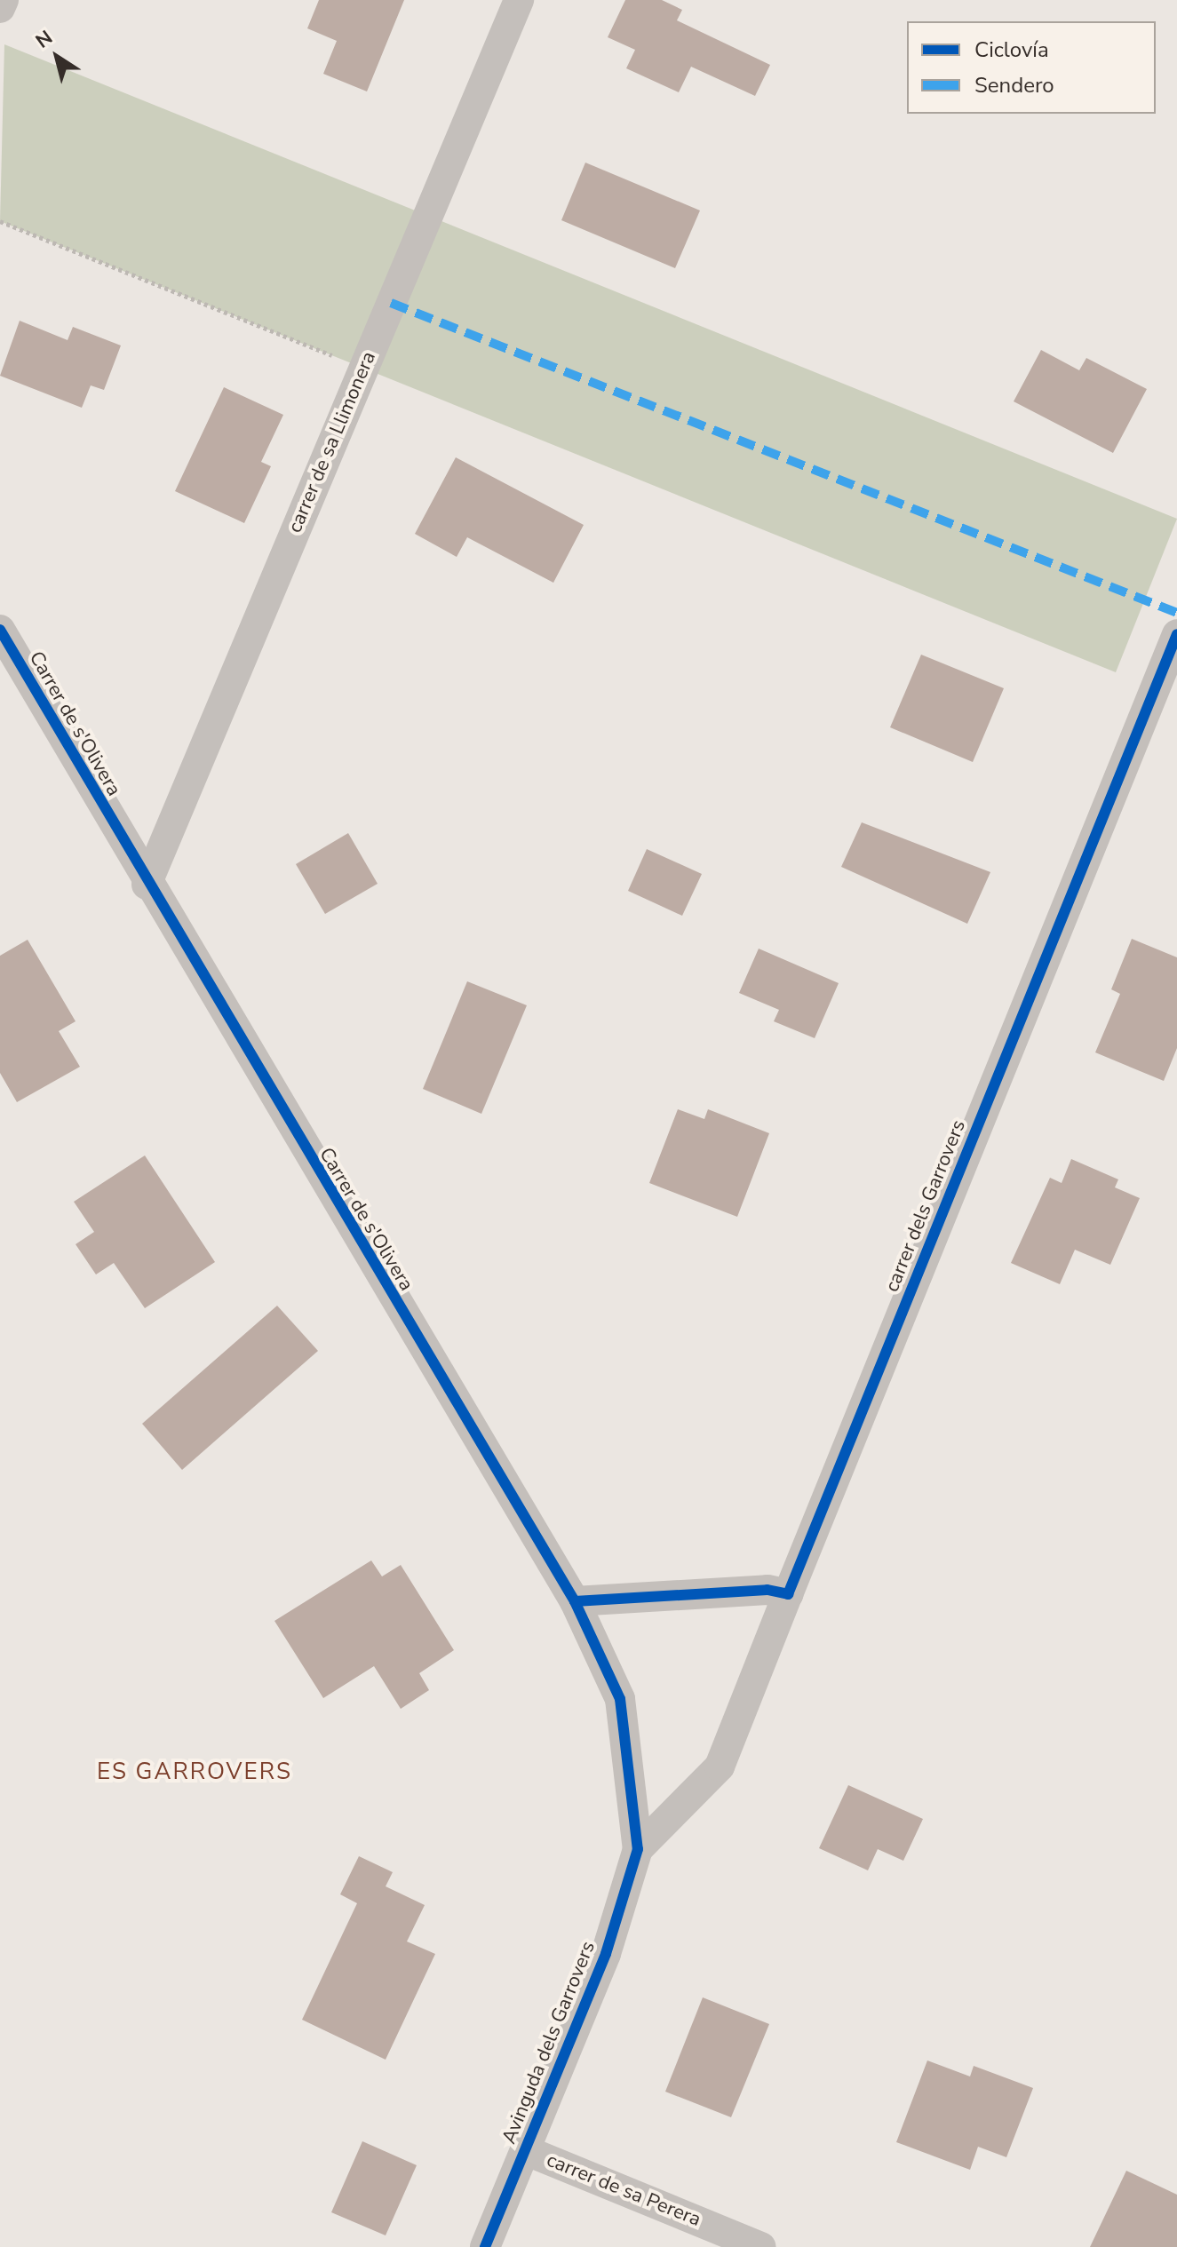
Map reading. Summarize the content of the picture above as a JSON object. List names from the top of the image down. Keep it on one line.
{"streets":{"street":["carrer de sa Llimonera","Carrer de s'Olivera","carrer dels Garrovers","Avinguda dels Garrovers","carrer de sa Perera"]},"crossings":[["carrer de sa Llimonera","Carrer de s'Olivera"],["Carrer de s'Olivera","carrer dels Garrovers"],["Carrer de s'Olivera","Avinguda dels Garrovers"],["carrer dels Garrovers","Avinguda dels Garrovers"],["Avinguda dels Garrovers","carrer de sa Perera"]],"districts":["ES GARROVERS"],"legend":["Ciclovía","Sendero"],"north":"top left"}
